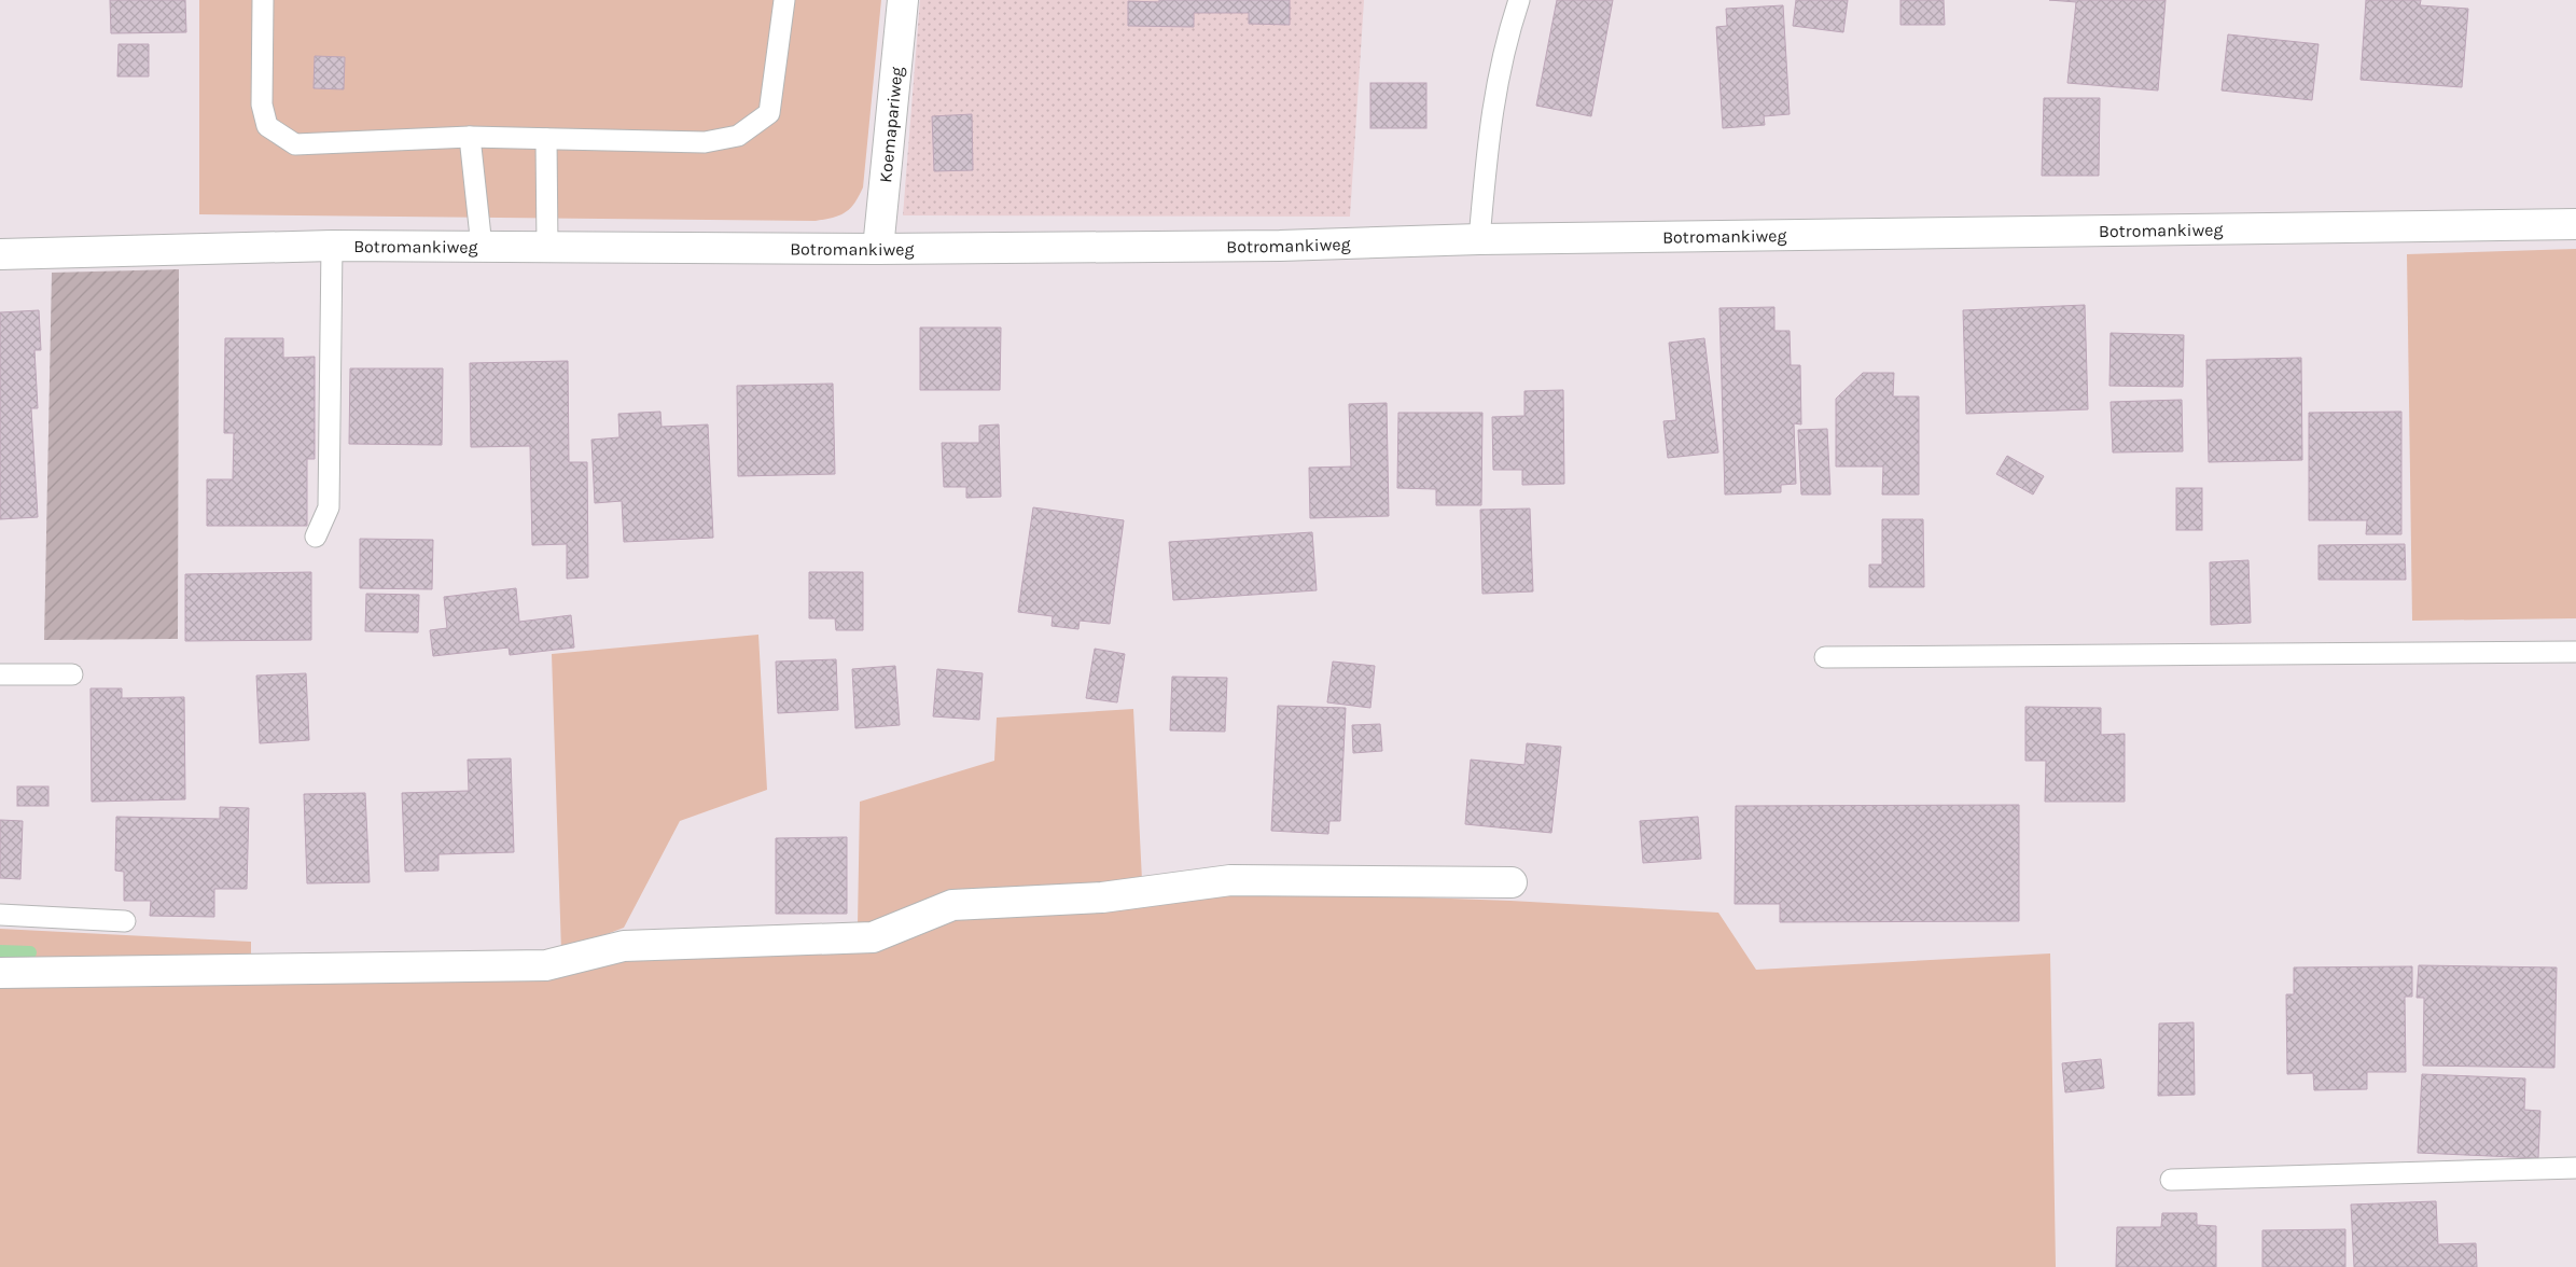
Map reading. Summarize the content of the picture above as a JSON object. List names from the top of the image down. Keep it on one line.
{"streets":{"street":["Koemapariweg","Botromankiweg"]},"crossings":[["Koemapariweg","Botromankiweg"]]}
